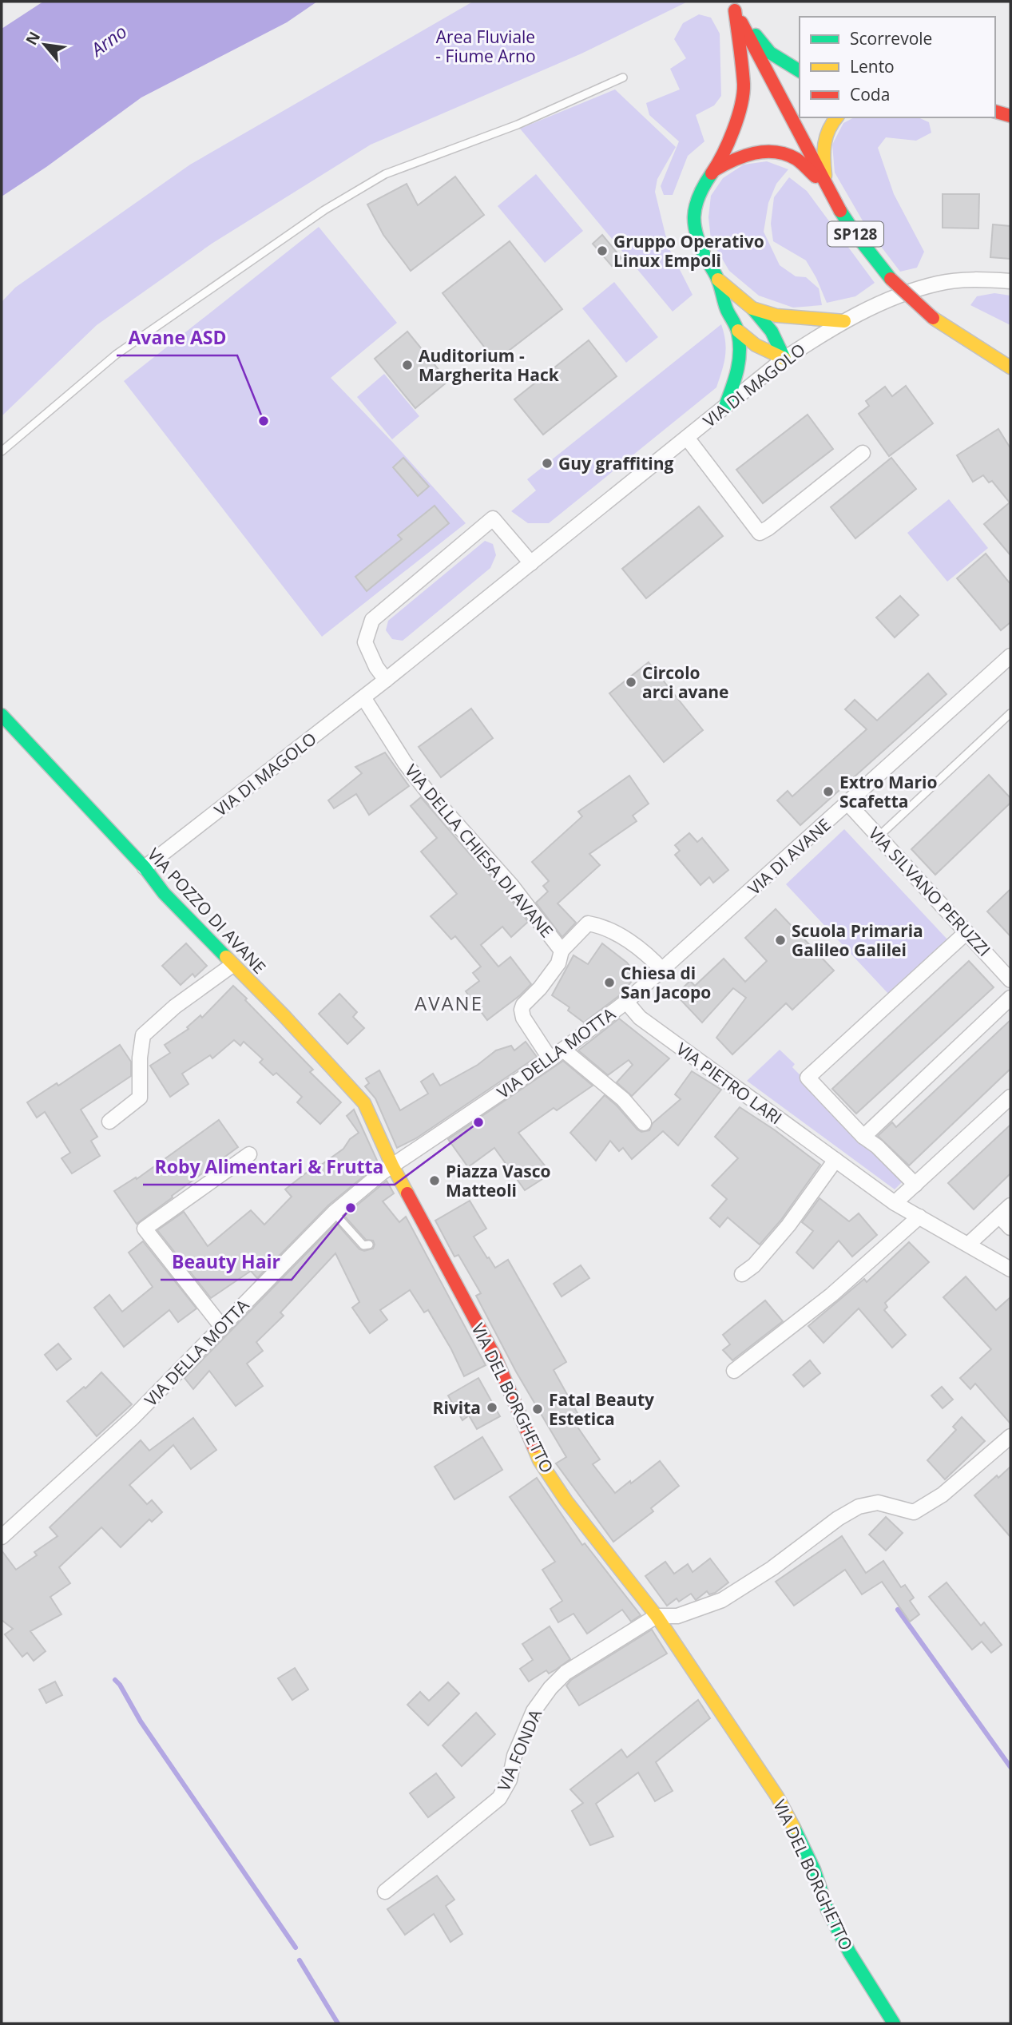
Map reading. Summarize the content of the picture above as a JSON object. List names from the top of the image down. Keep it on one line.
{"streets":{"street":["SP128","VIA DI MAGOLO","VIA DELLA CHIESA DI AVANE","VIA DI AVANE","VIA SILVANO PERUZZI","VIA POZZO DI AVANE","VIA DELLA MOTTA","VIA PIETRO LARI","VIA DEL BORGHETTO","VIA FONDA"]},"crossings":[["VIA DI MAGOLO","VIA DELLA CHIESA DI AVANE"],["VIA DI MAGOLO","VIA POZZO DI AVANE"],["VIA DELLA CHIESA DI AVANE","VIA DELLA MOTTA"],["VIA DI AVANE","VIA SILVANO PERUZZI"],["VIA DI AVANE","VIA DELLA MOTTA"],["VIA POZZO DI AVANE","VIA DELLA MOTTA"],["VIA POZZO DI AVANE","VIA DEL BORGHETTO"],["VIA DELLA MOTTA","VIA PIETRO LARI"],["VIA DELLA MOTTA","VIA DEL BORGHETTO"],["VIA DEL BORGHETTO","VIA FONDA"]],"districts":["AVANE"],"water":["Arno"],"parks":["Area Fluviale - Fiume Arno"],"places":["Gruppo Operativo Linux Empoli","Auditorium - Margherita Hack","Avane ASD","Guy graffiting","Circolo arci avane","Extro Mario Scafetta","Scuola Primaria Galileo Galilei","Chiesa di San Jacopo","Roby Alimentari & Frutta","Piazza Vasco Matteoli","Beauty Hair","Rivita","Fatal Beauty Estetica"],"legend":["Scorrevole","Lento","Coda"],"north":"top left"}
